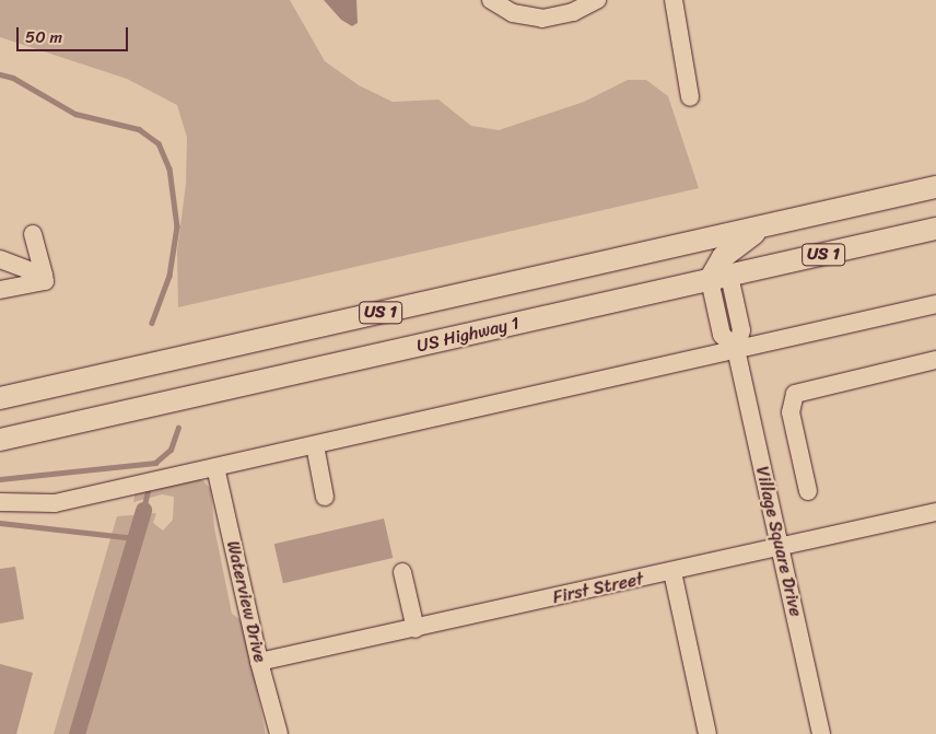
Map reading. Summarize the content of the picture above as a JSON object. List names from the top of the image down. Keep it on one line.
{"streets":{"main road":["US 1","US Highway 1"],"street":["Village Square Drive","First Street","Waterview Drive"]},"crossings":[["US Highway 1","Village Square Drive"],["Village Square Drive","First Street"],["First Street","Waterview Drive"]],"scale_bar":"50 m"}
